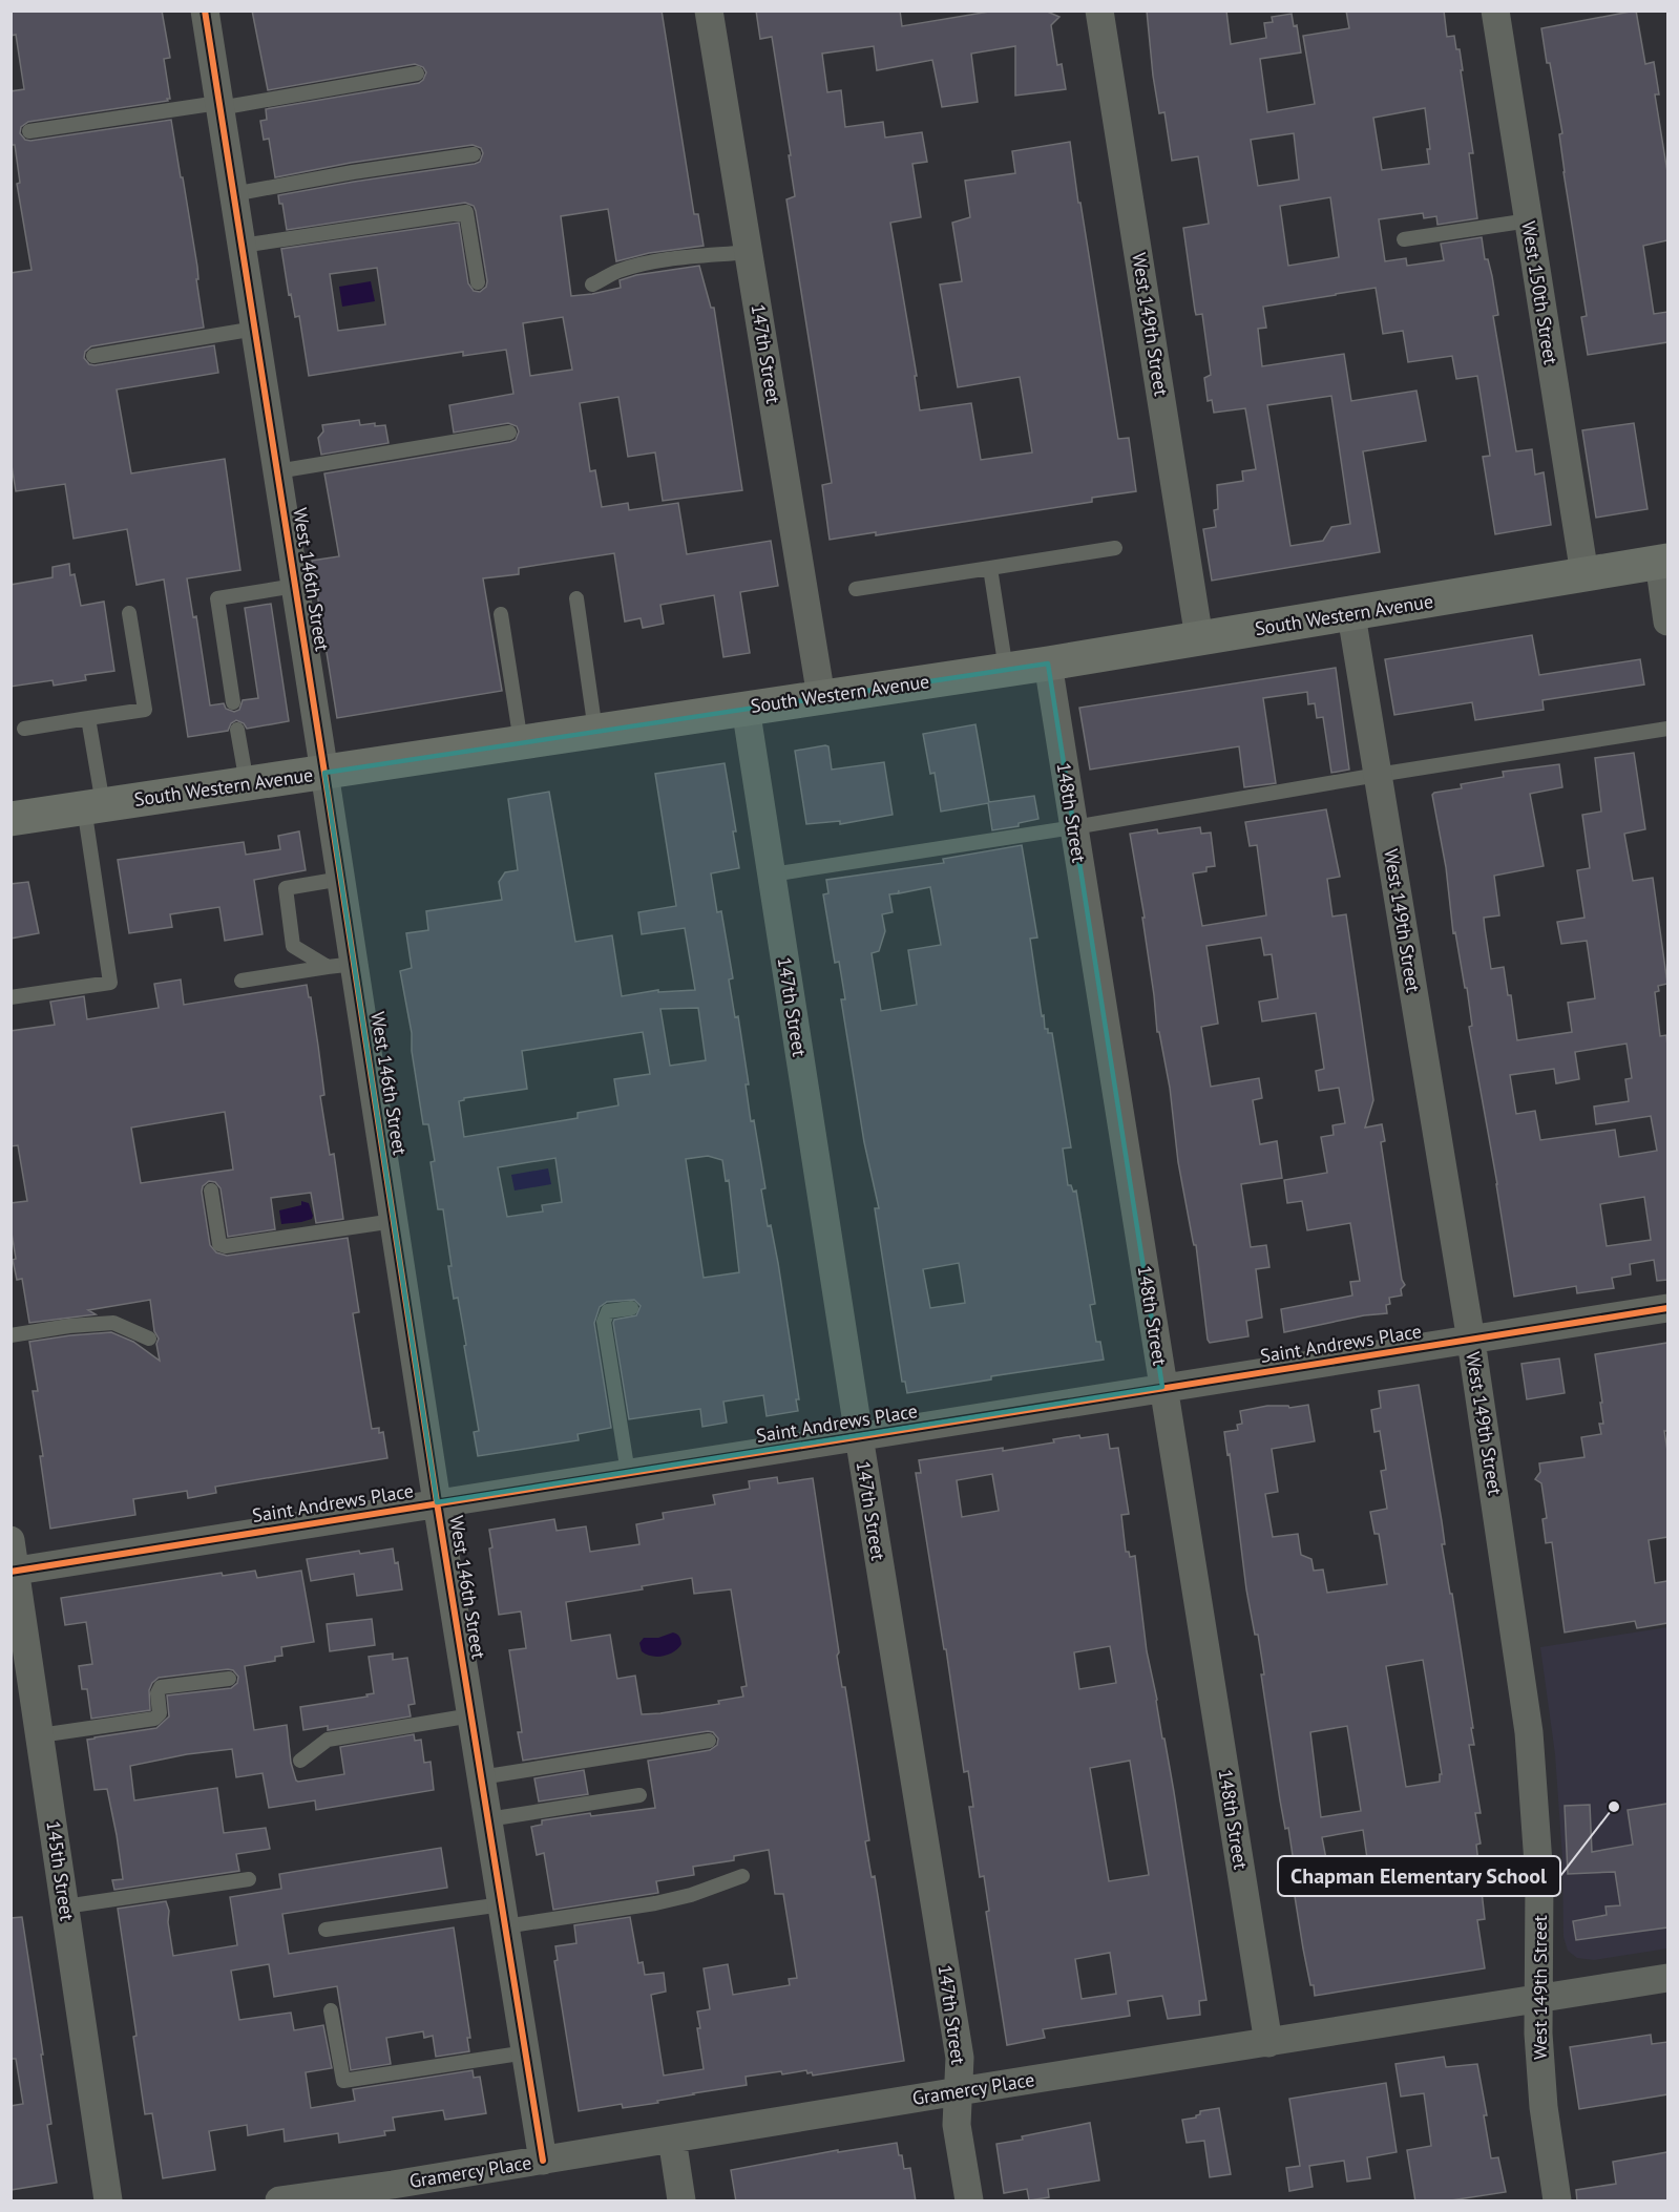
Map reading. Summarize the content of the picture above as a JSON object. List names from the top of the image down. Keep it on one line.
{"streets":{"main road":["South Western Avenue"],"street":["West 150th Street","West 149th Street","147th Street","West 146th Street","148th Street","Saint Andrews Place","145th Street","Gramercy Place"]},"crossings":[["West 150th Street","South Western Avenue"],["West 149th Street","South Western Avenue"],["West 149th Street","Saint Andrews Place"],["West 149th Street","Gramercy Place"],["147th Street","South Western Avenue"],["147th Street","Saint Andrews Place"],["147th Street","Gramercy Place"],["West 146th Street","South Western Avenue"],["West 146th Street","Saint Andrews Place"],["West 146th Street","Gramercy Place"],["South Western Avenue","148th Street"],["148th Street","Saint Andrews Place"],["148th Street","Gramercy Place"],["Saint Andrews Place","145th Street"]],"places":["Chapman Elementary School"]}
